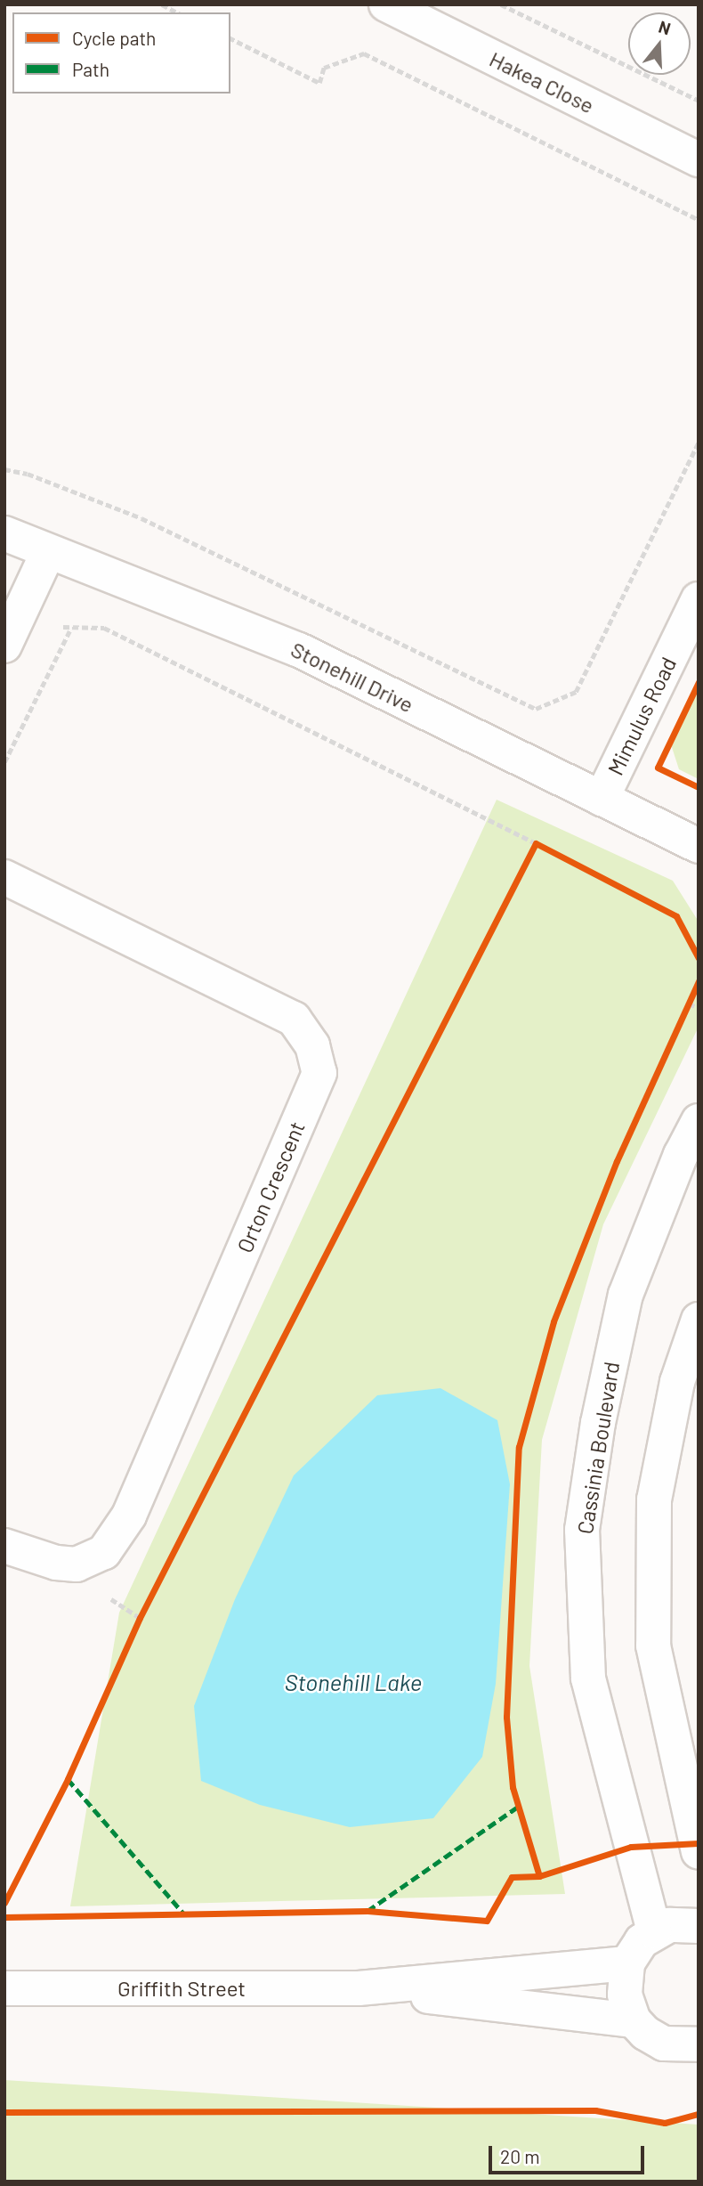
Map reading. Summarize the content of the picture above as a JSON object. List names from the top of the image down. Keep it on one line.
{"streets":{"street":["Hakea Close","Stonehill Drive","Mimulus Road","Orton Crescent","Cassinia Boulevard","Griffith Street"]},"crossings":[["Stonehill Drive","Mimulus Road"]],"water":["Stonehill Lake"],"legend":["Cycle path","Path"],"scale_bar":"20 m","north":"top"}
